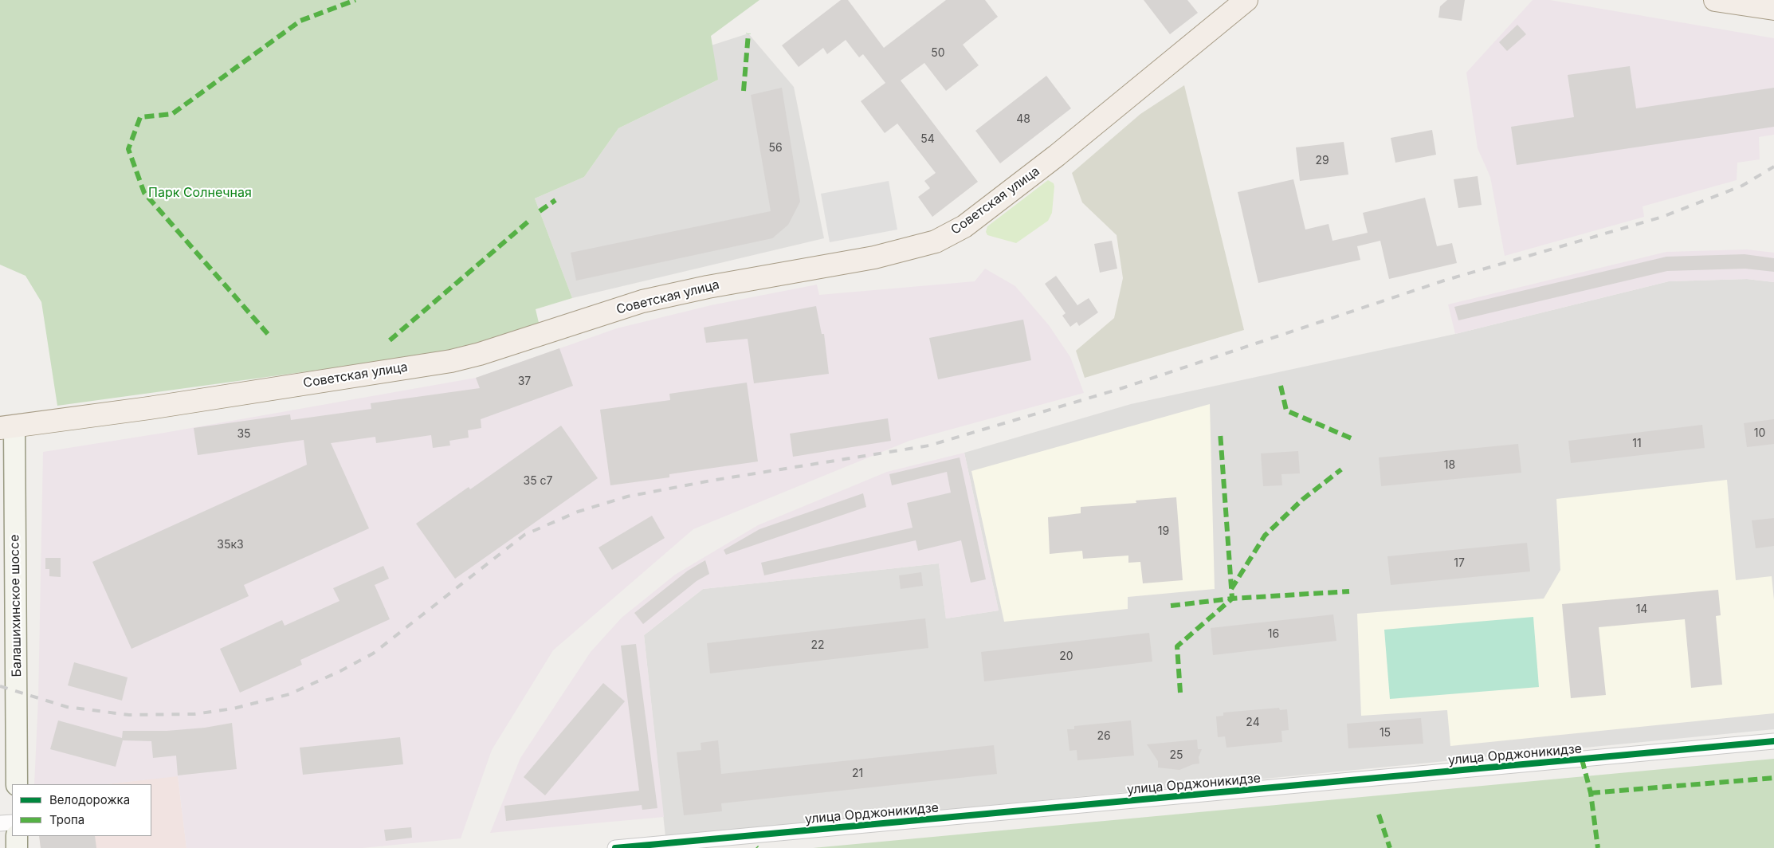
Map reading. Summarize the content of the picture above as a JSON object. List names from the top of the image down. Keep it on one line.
{"streets":{"main road":["Советская улица","Балашихинское шоссе"],"street":["улица Орджоникидзе"]},"crossings":[["Советская улица","Балашихинское шоссе"]],"parks":["Парк Солнечная"],"house_numbers":["50","48","54","56","29","37","10","35","11","18","35 с7","19","35к3","17","14","16","22","20","24","15","26","25","21"],"legend":["Велодорожка","Тропа"]}
